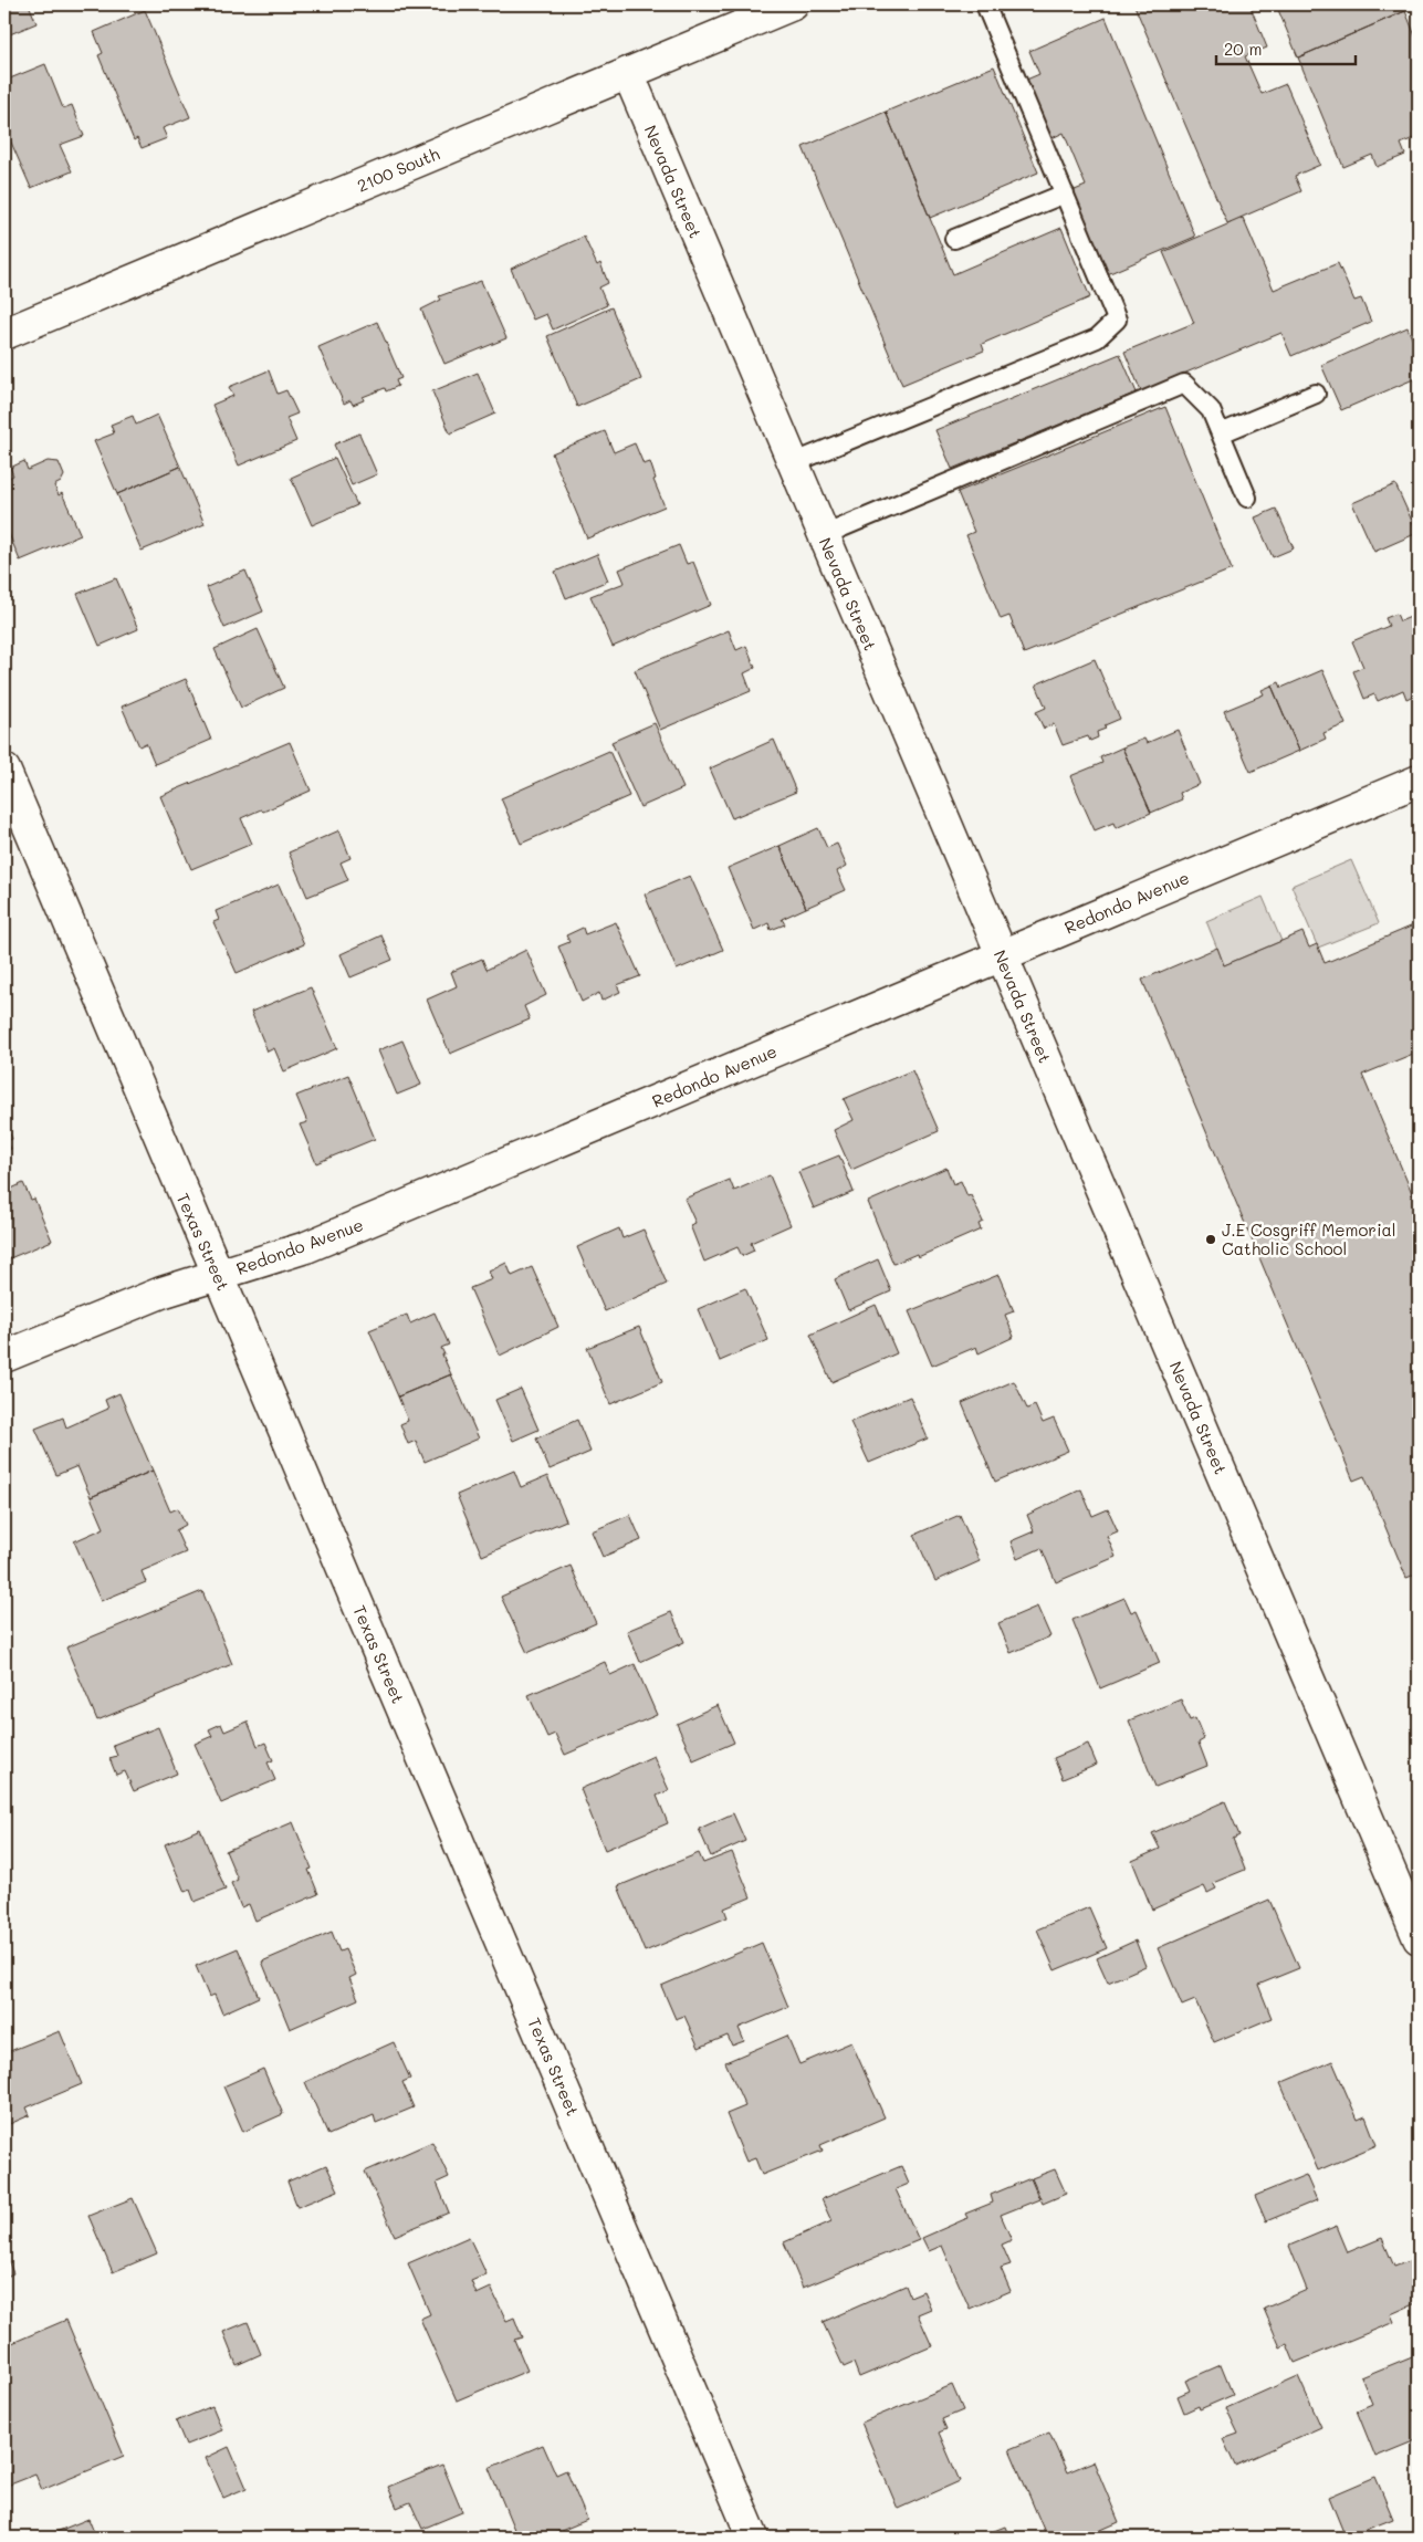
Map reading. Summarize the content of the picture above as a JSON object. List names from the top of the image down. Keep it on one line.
{"streets":{"street":["2100 South","Nevada Street","Redondo Avenue","Texas Street"]},"crossings":[["2100 South","Nevada Street"],["Nevada Street","Redondo Avenue"],["Redondo Avenue","Texas Street"]],"places":["J.E Cosgriff Memorial Catholic School"],"scale_bar":"20 m"}
